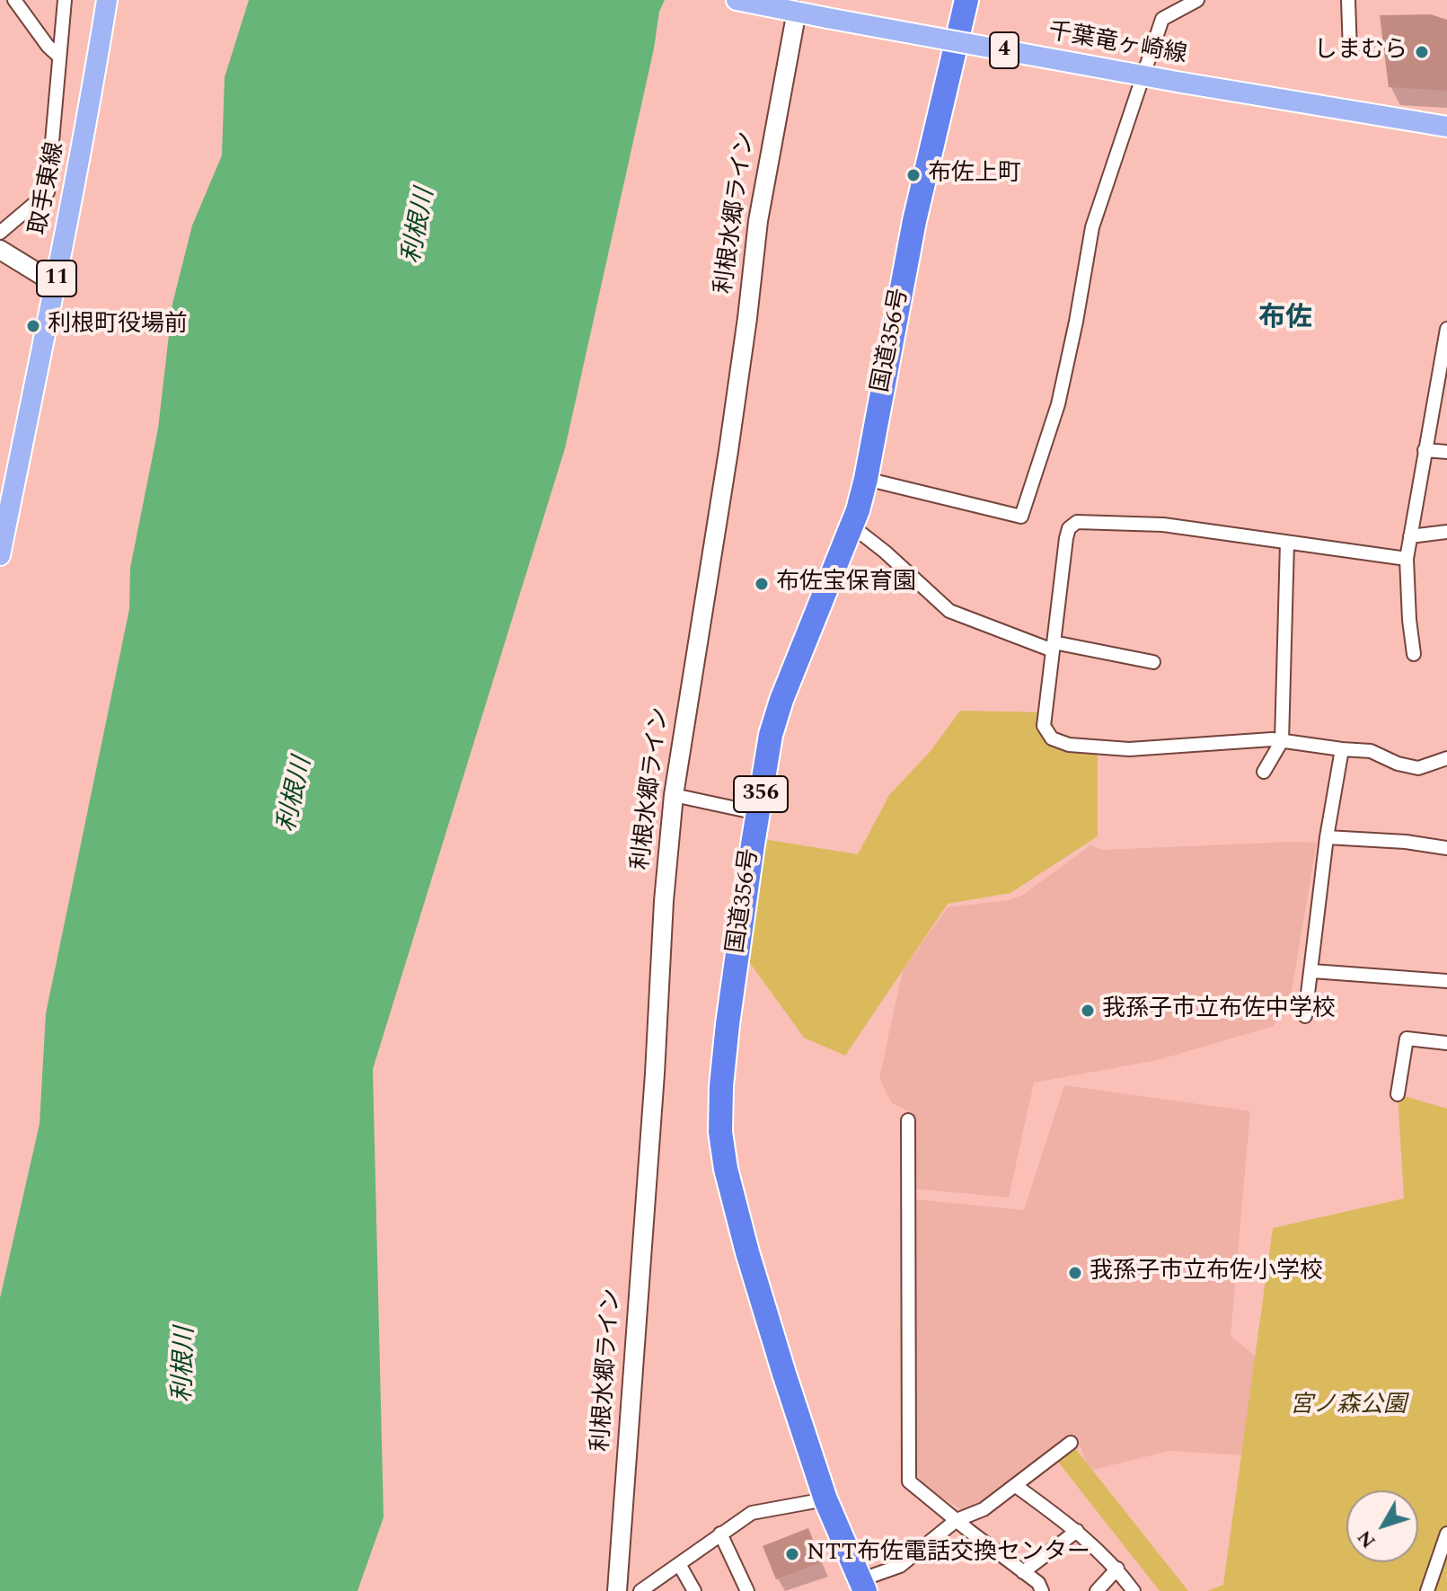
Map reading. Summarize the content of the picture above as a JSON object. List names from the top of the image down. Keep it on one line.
{"streets":{"highway":["国道356号","356"],"main road":["千葉竜ヶ崎線","4","取手東線","利根水郷ライン","11"]},"crossings":[["千葉竜ヶ崎線","利根水郷ライン"]],"districts":["布佐"],"water":["利根川"],"parks":["宮ノ森公園"],"places":["しまむら","布佐上町","利根町役場前","布佐宝保育園","我孫子市立布佐中学校","我孫子市立布佐小学校","NTT布佐電話交換センター"],"north":"bottom left"}
